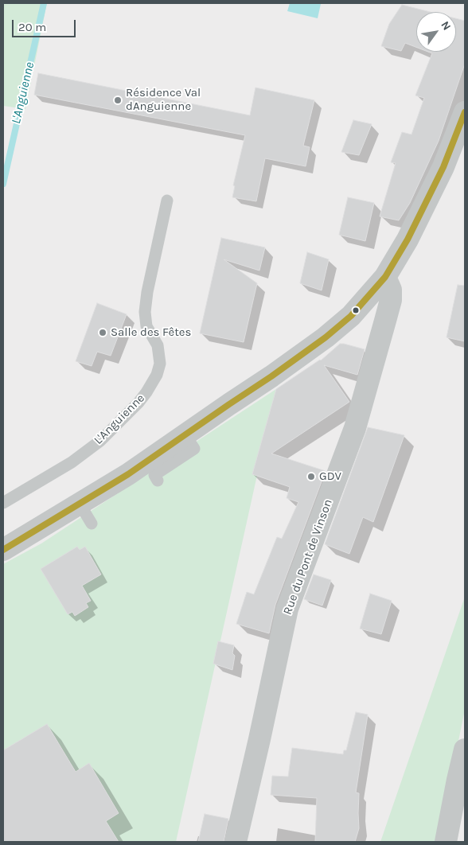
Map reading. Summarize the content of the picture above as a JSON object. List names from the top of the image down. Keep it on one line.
{"streets":{"street":["Rue du Pont de Vinson"],"lane":["L'Anguienne"]},"water":["L'Anguienne"],"places":["Résidence Val dAnguienne","Salle des Fêtes","GDV"],"scale_bar":"20 m","north":"top right"}
